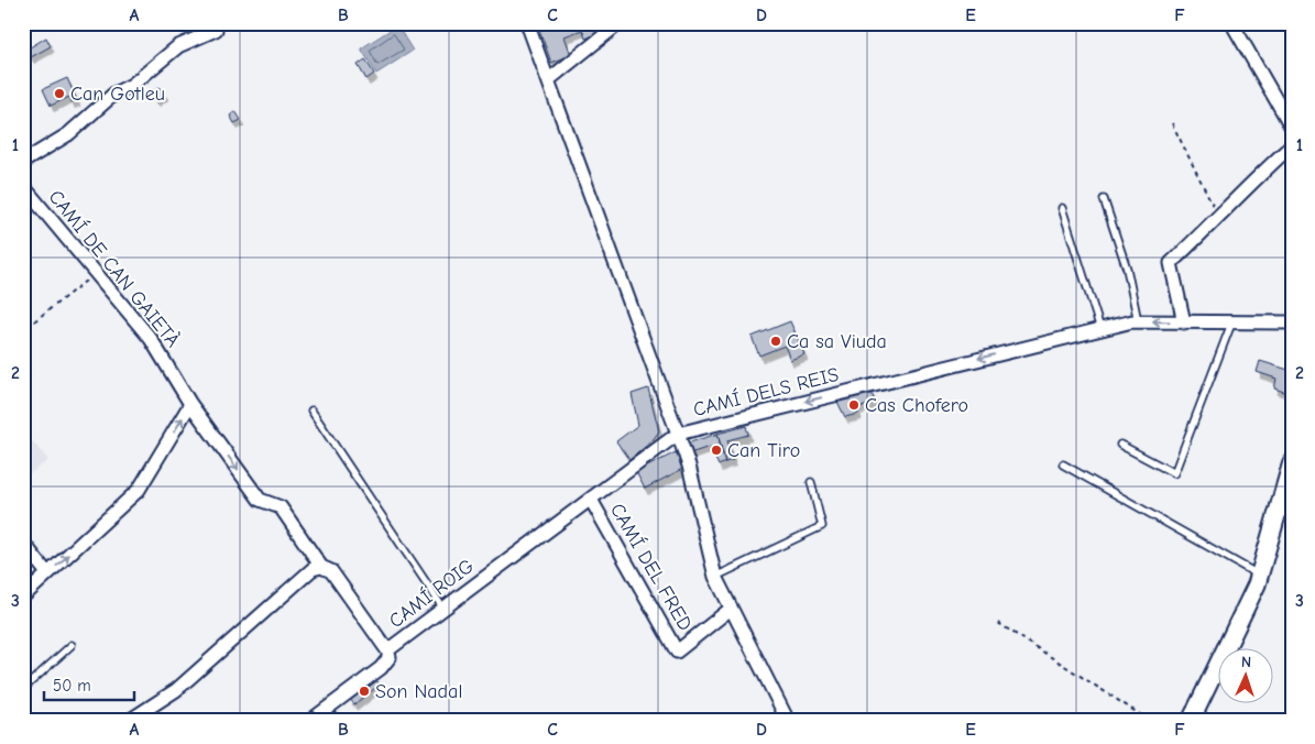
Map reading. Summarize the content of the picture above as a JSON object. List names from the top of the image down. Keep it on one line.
{"streets":{"street":["CAMÍ DE CAN GAIETÀ","CAMÍ DELS REIS","CAMÍ DEL FRED","CAMÍ ROIG"]},"crossings":[["CAMÍ DE CAN GAIETÀ","CAMÍ ROIG"],["CAMÍ DELS REIS","CAMÍ ROIG"],["CAMÍ DEL FRED","CAMÍ ROIG"]],"one_way":["CAMÍ DE CAN GAIETÀ","CAMÍ DELS REIS"],"places":["Can Gotleu","Ca sa Viuda","Cas Chofero","Can Tiro","Son Nadal"],"scale_bar":"50 m","north":"top","grid":{"columns":["A","B","C","D","E","F"],"rows":["1","2","3"]}}
